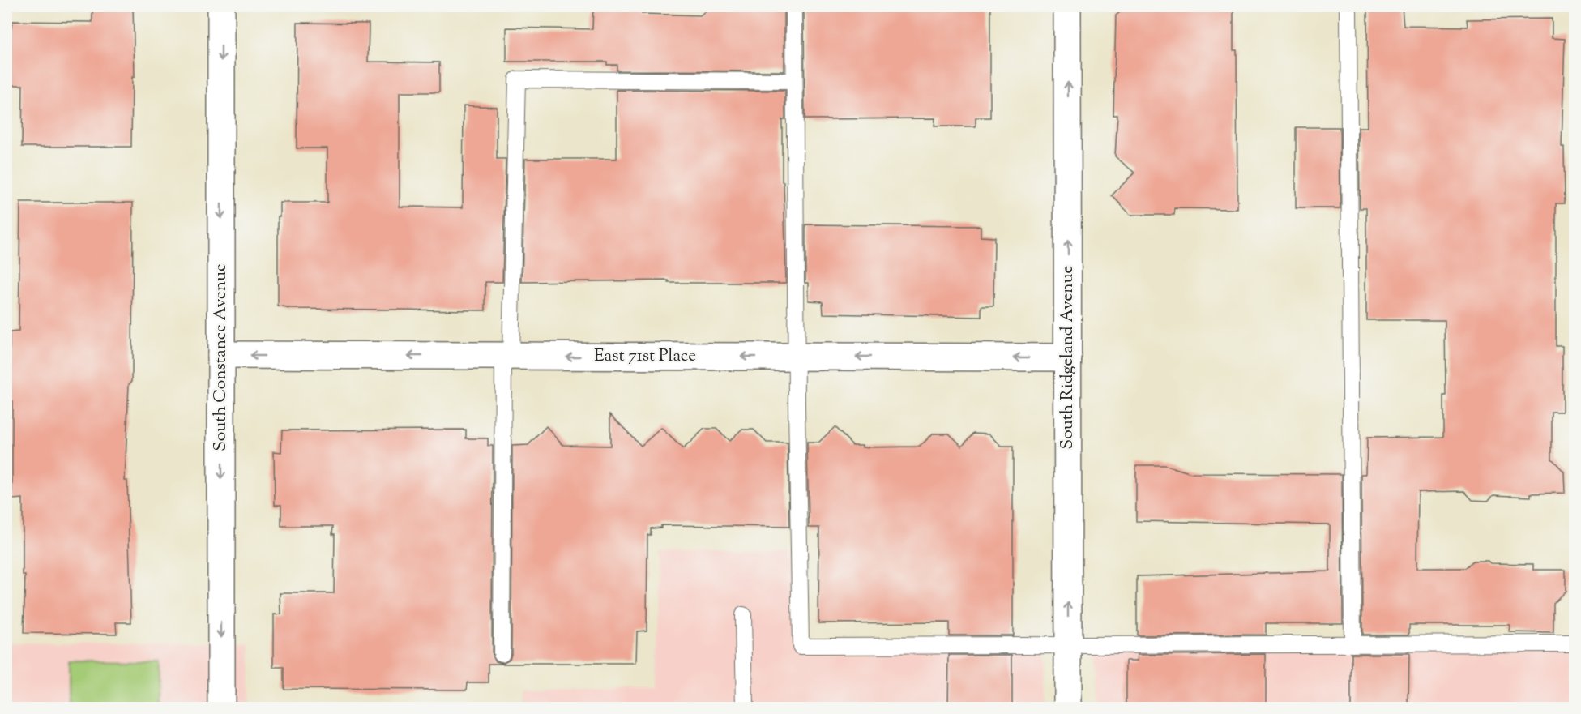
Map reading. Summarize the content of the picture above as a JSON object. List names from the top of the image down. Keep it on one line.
{"streets":{"street":["East 71st Place","South Constance Avenue","South Ridgeland Avenue"]},"crossings":[["East 71st Place","South Constance Avenue"],["East 71st Place","South Ridgeland Avenue"]],"one_way":["East 71st Place","South Constance Avenue","South Ridgeland Avenue"]}
